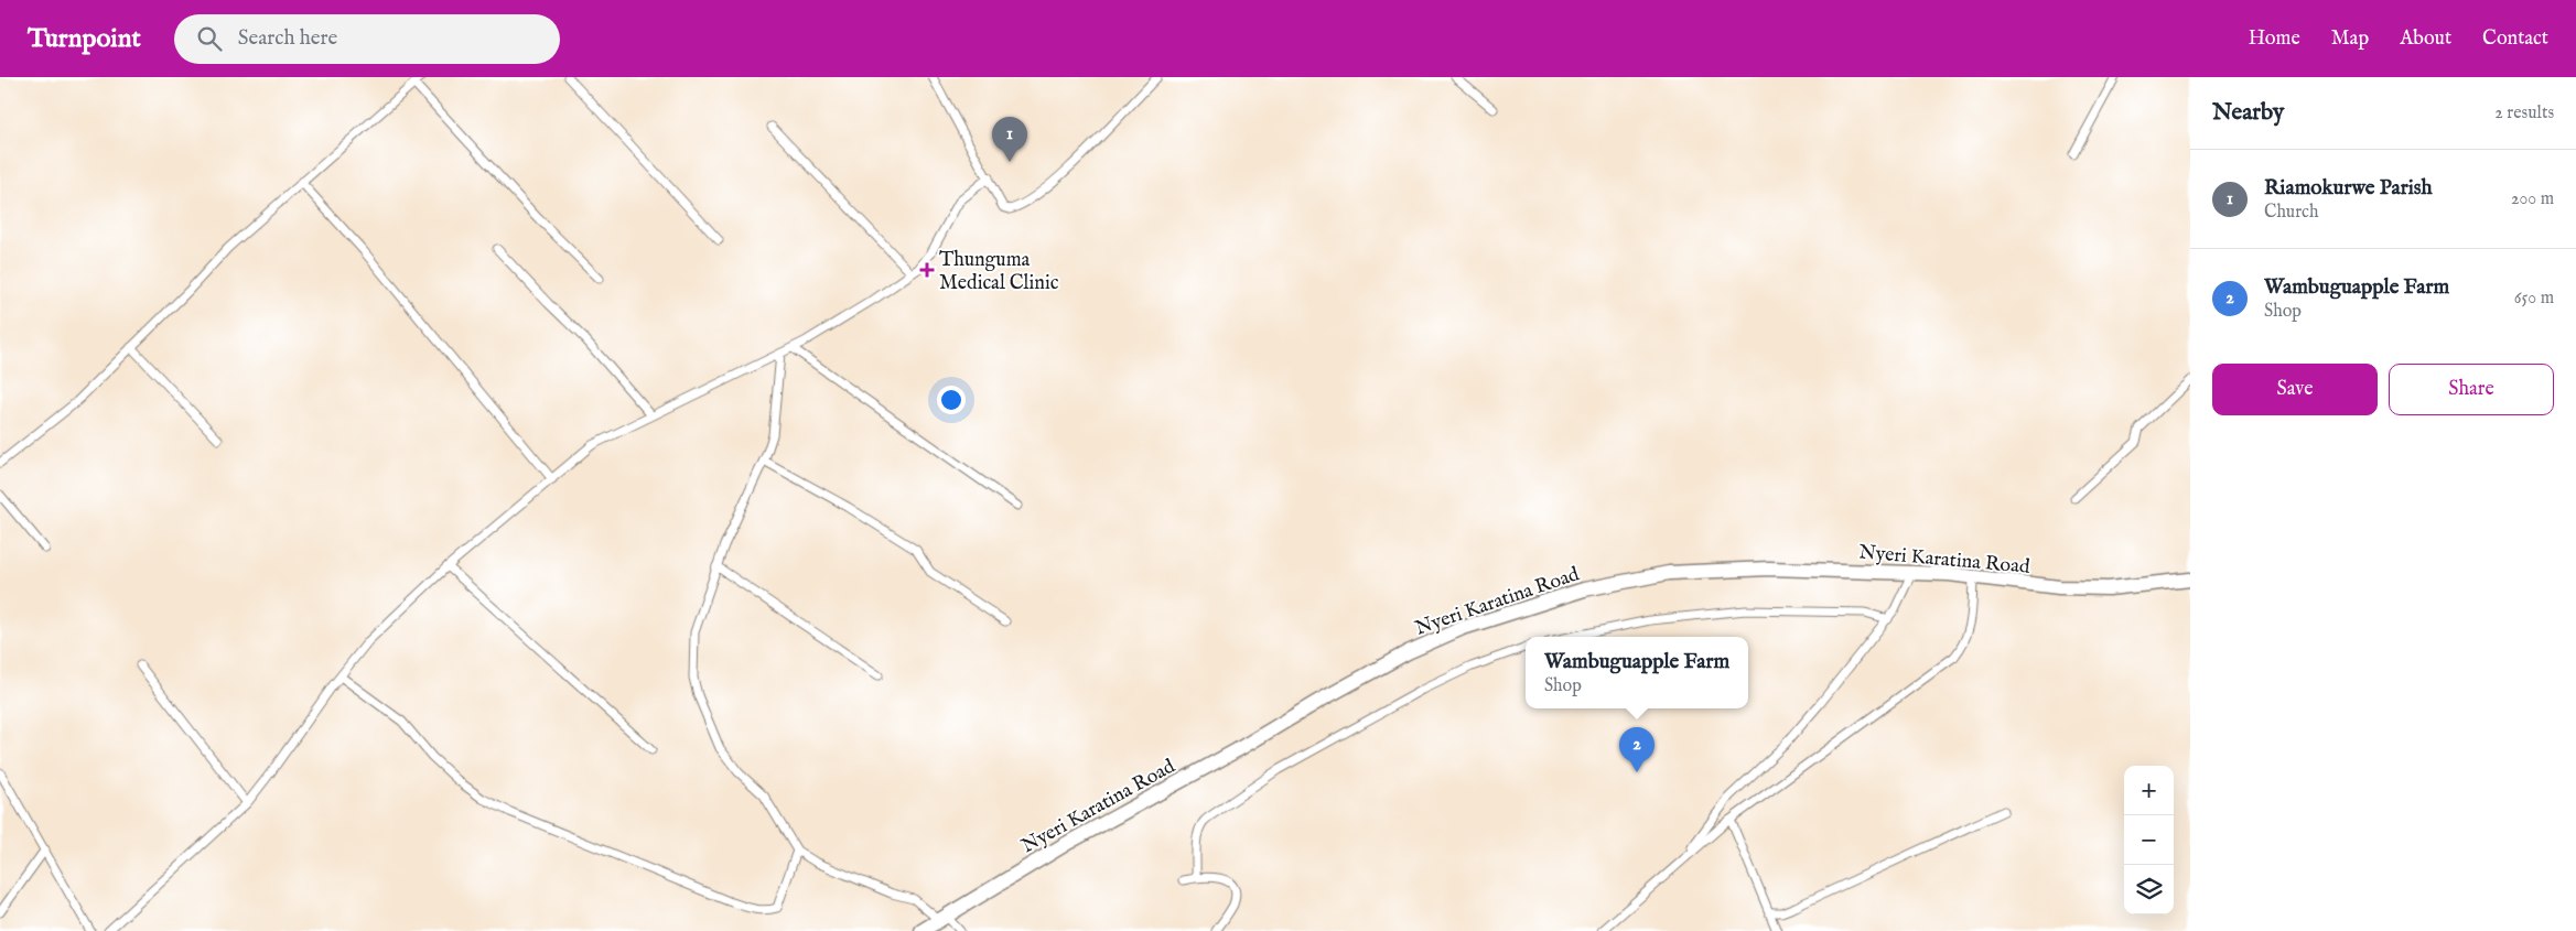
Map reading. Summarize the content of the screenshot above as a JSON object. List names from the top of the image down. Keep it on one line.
{"streets":{"highway":["Nyeri Karatina Road"]},"places":{"health":["Thunguma Medical Clinic"]},"page":{"header":"Turnpoint","search":"Search here","nav":["Home","Map","About","Contact"],"heading":["Nearby","2 results"],"pins":["1","2"],"list":[{"mark":"1","name":"Riamokurwe Parish","note":"Church","value":"200 m"},{"mark":"2","name":"Wambuguapple Farm","note":"Shop","value":"650 m"}],"buttons":["Save","Share"],"popup":["Wambuguapple Farm","Shop"],"map_buttons":["+","−"]}}
